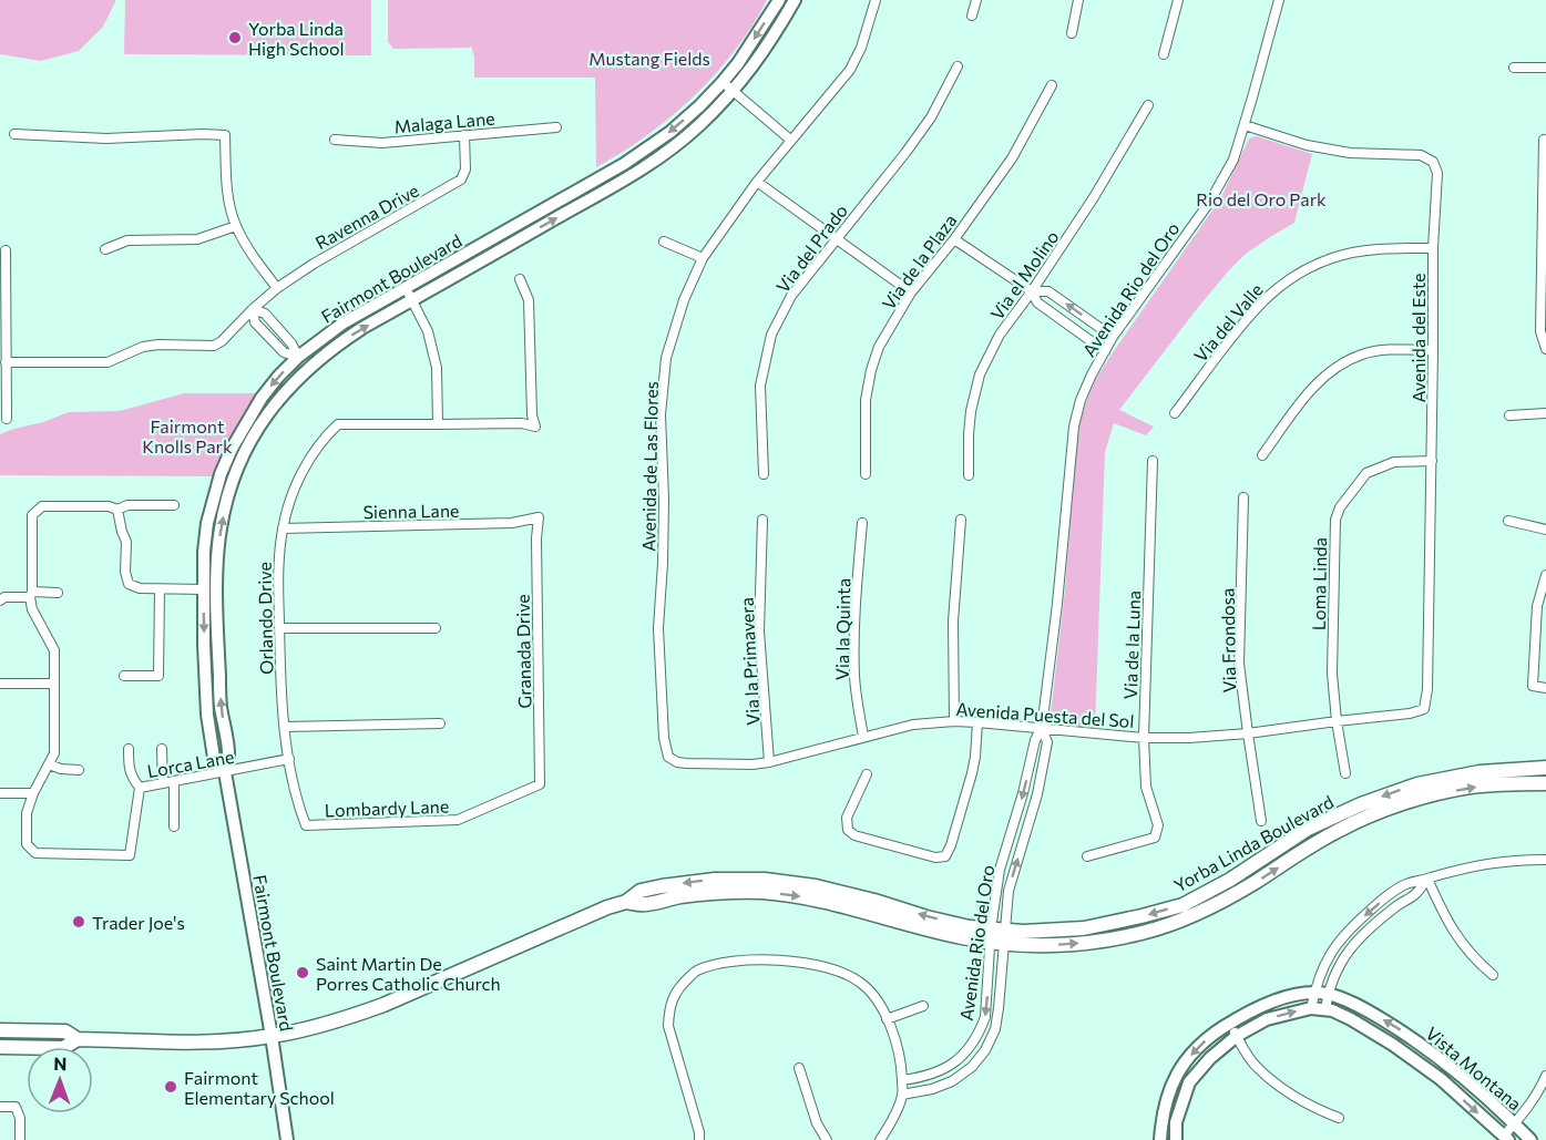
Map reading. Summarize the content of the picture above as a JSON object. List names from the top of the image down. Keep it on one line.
{"streets":{"main road":["Fairmont Boulevard","Yorba Linda Boulevard","Vista Montana"],"street":["Malaga Lane","Ravenna Drive","Via del Prado","Via de la Plaza","Via el Molino","Avenida Rio del Oro","Via del Valle","Avenida del Este","Avenida de Las Flores","Sienna Lane","Loma Linda","Orlando Drive","Via la Quinta","Via Frondosa","Via de la Luna","Granada Drive","Via la Primavera","Avenida Puesta del Sol","Lorca Lane","Lombardy Lane"]},"crossings":[["Malaga Lane","Ravenna Drive"],["Fairmont Boulevard","Lorca Lane"],["Fairmont Boulevard","Yorba Linda Boulevard"],["Avenida Rio del Oro","Avenida del Este"],["Avenida Rio del Oro","Avenida Puesta del Sol"],["Avenida Rio del Oro","Yorba Linda Boulevard"],["Via del Valle","Avenida del Este"],["Avenida del Este","Loma Linda"],["Avenida del Este","Avenida Puesta del Sol"],["Avenida de Las Flores","Avenida Puesta del Sol"],["Sienna Lane","Orlando Drive"],["Sienna Lane","Granada Drive"],["Loma Linda","Avenida Puesta del Sol"],["Orlando Drive","Lorca Lane"],["Orlando Drive","Lombardy Lane"],["Via la Quinta","Avenida Puesta del Sol"],["Via Frondosa","Avenida Puesta del Sol"],["Via de la Luna","Avenida Puesta del Sol"],["Granada Drive","Lombardy Lane"],["Via la Primavera","Avenida Puesta del Sol"]],"parks":["Mustang Fields","Rio del Oro Park","Fairmont Knolls Park"],"places":["Yorba Linda High School","Trader Joe's","Saint Martin De Porres Catholic Church","Fairmont Elementary School"],"north":"top"}
